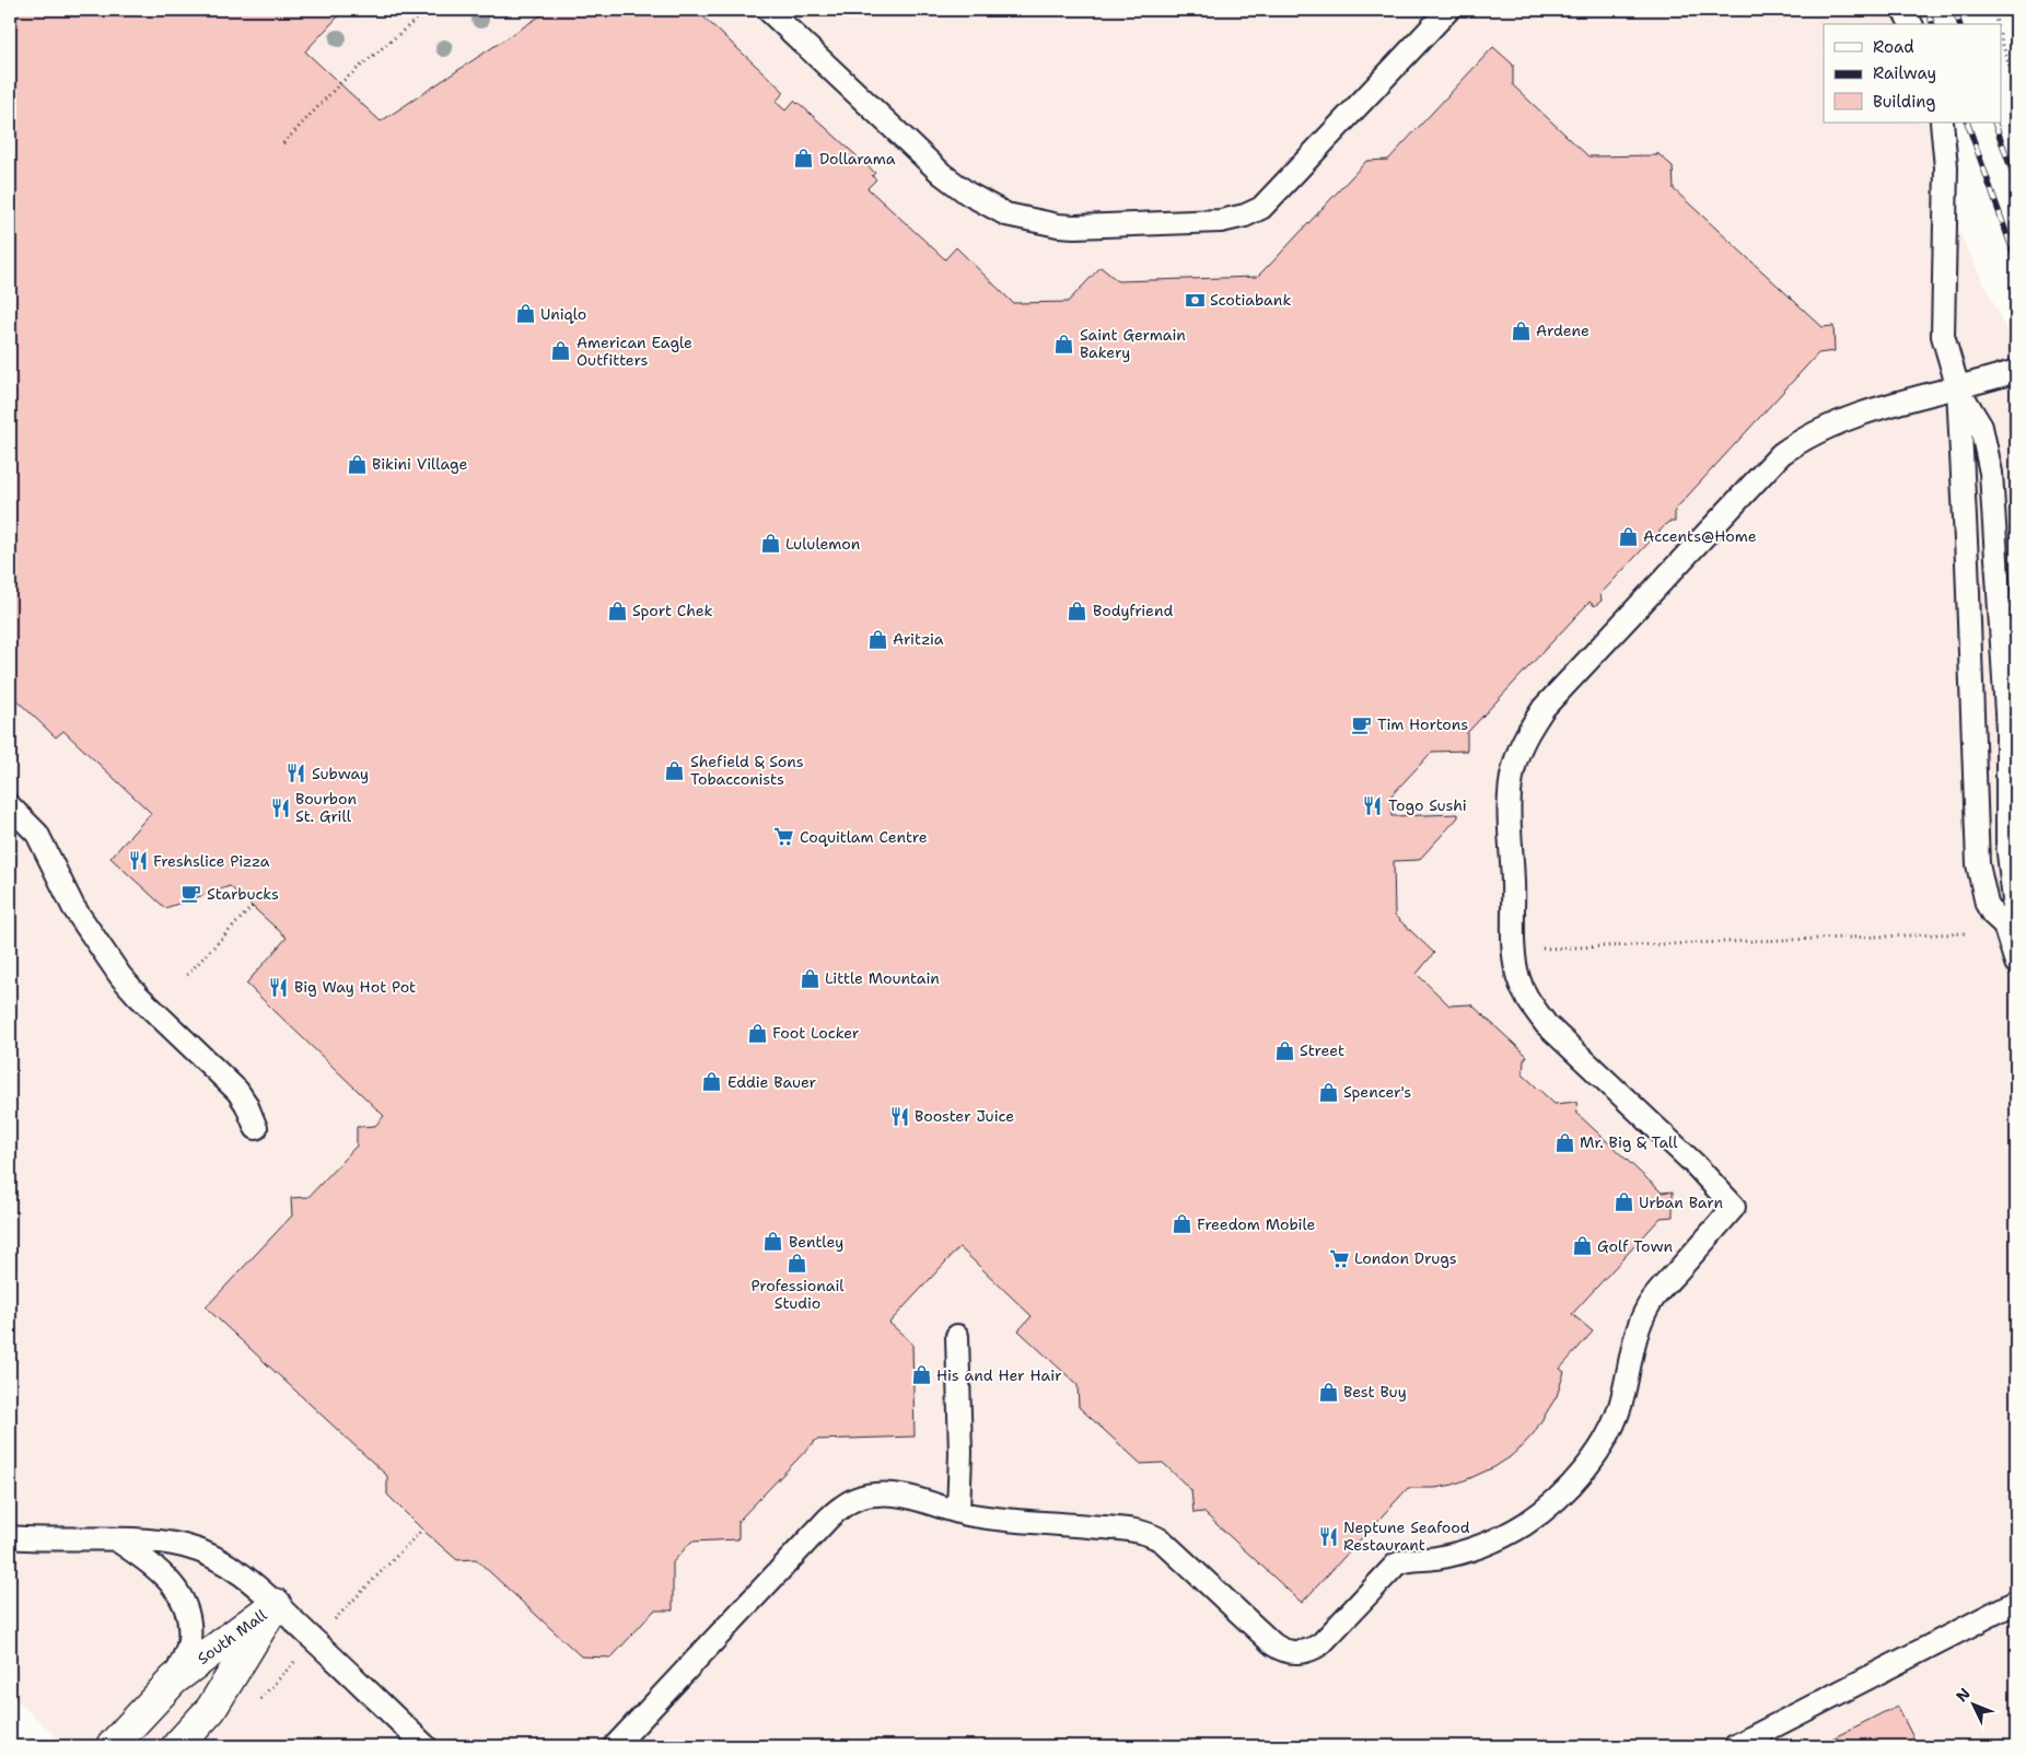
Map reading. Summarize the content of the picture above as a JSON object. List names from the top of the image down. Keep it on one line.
{"streets":{"street":["South Mall"]},"places":{"shop":["Dollarama","Uniqlo","Ardene","Saint Germain Bakery","American Eagle Outfitters","Bikini Village","Accents@Home","Lululemon","Sport Chek","Bodyfriend","Aritzia","Shefield & Sons Tobacconists","Little Mountain","Foot Locker","Street","Eddie Bauer","Spencer's","Mr. Big & Tall","Urban Barn","Freedom Mobile","Bentley","Golf Town","Professionail Studio","His and Her Hair","Best Buy"],"bank":["Scotiabank"],"cafe":["Tim Hortons","Starbucks"],"restaurant":["Subway","Togo Sushi","Bourbon St. Grill","Freshslice Pizza","Big Way Hot Pot","Booster Juice","Neptune Seafood Restaurant"],"supermarket":["Coquitlam Centre","London Drugs"]},"legend":["Road","Railway","Building"],"north":"top left"}
